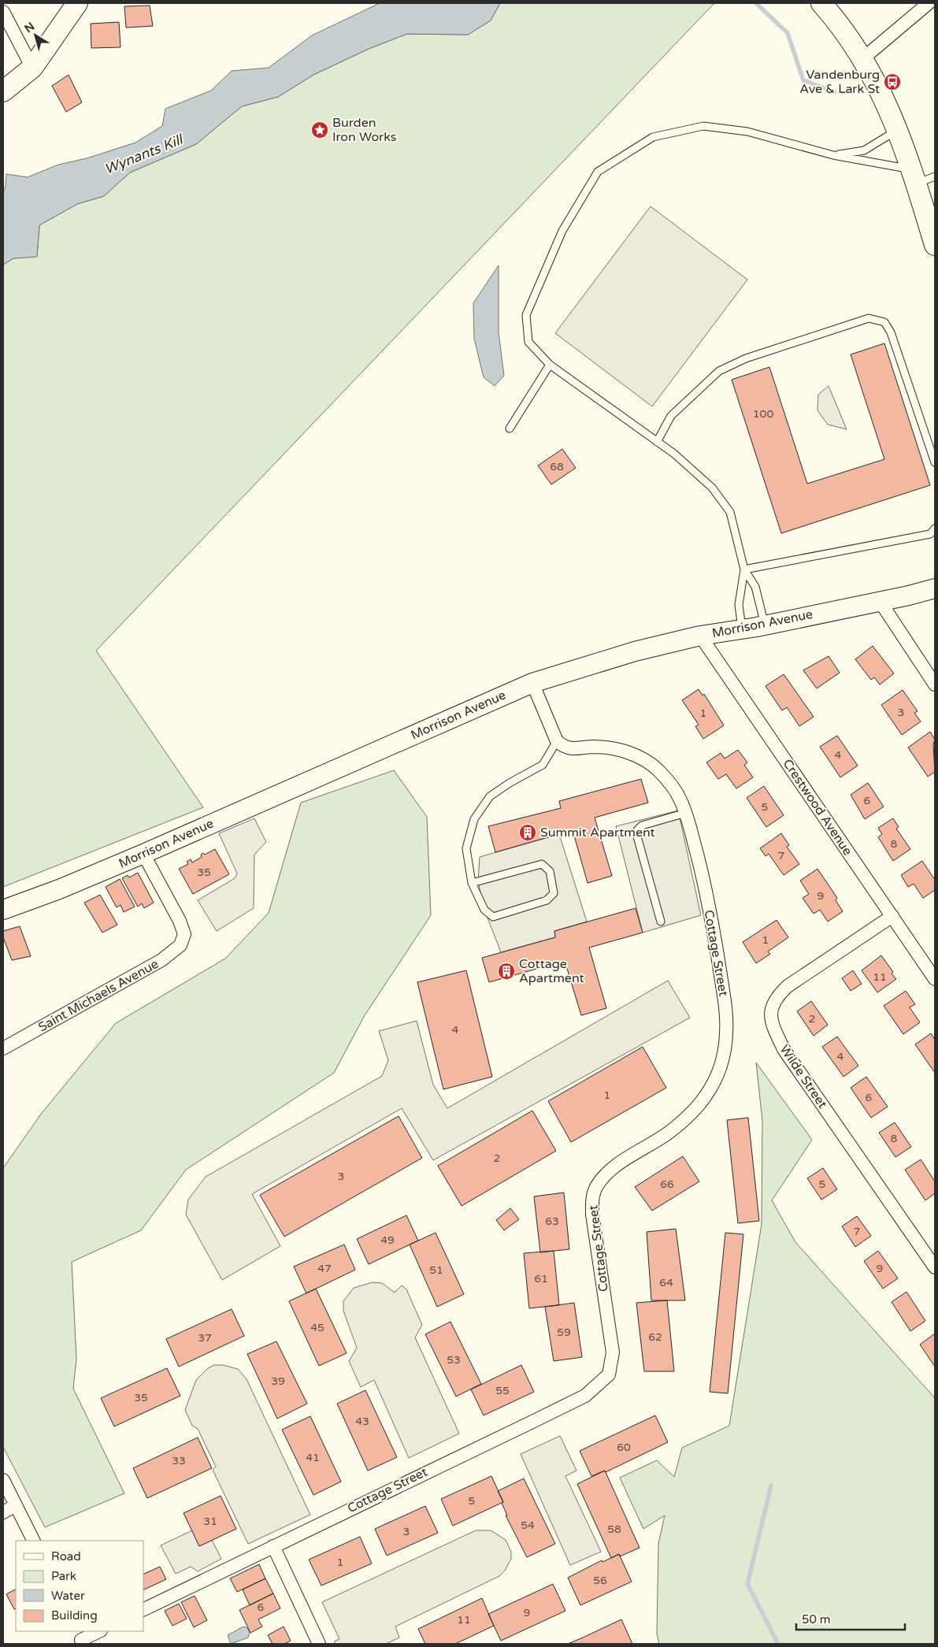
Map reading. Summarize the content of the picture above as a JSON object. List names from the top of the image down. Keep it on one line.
{"streets":{"street":["Morrison Avenue","Crestwood Avenue","Cottage Street","Saint Michaels Avenue","Wilde Street"]},"crossings":[["Morrison Avenue","Crestwood Avenue"],["Morrison Avenue","Saint Michaels Avenue"],["Crestwood Avenue","Wilde Street"]],"water":["Wynants Kill"],"places":{"bus stop":["Vandenburg Ave & Lark St"],"place":["Burden Iron Works"],"building":["Summit Apartment","Cottage Apartment"]},"house_numbers":["100","68","3","1","4","6","5","8","7","35","9","1","11","2","4","4","1","6","8","2","3","66","5","63","7","49","47","9","51","61","64","45","59","62","37","53","39","55","35","43","60","41","33","5","31","54","58","3","1","56","6","9","11"],"legend":["Road","Park","Water","Building"],"scale_bar":"50 m","north":"top left"}
